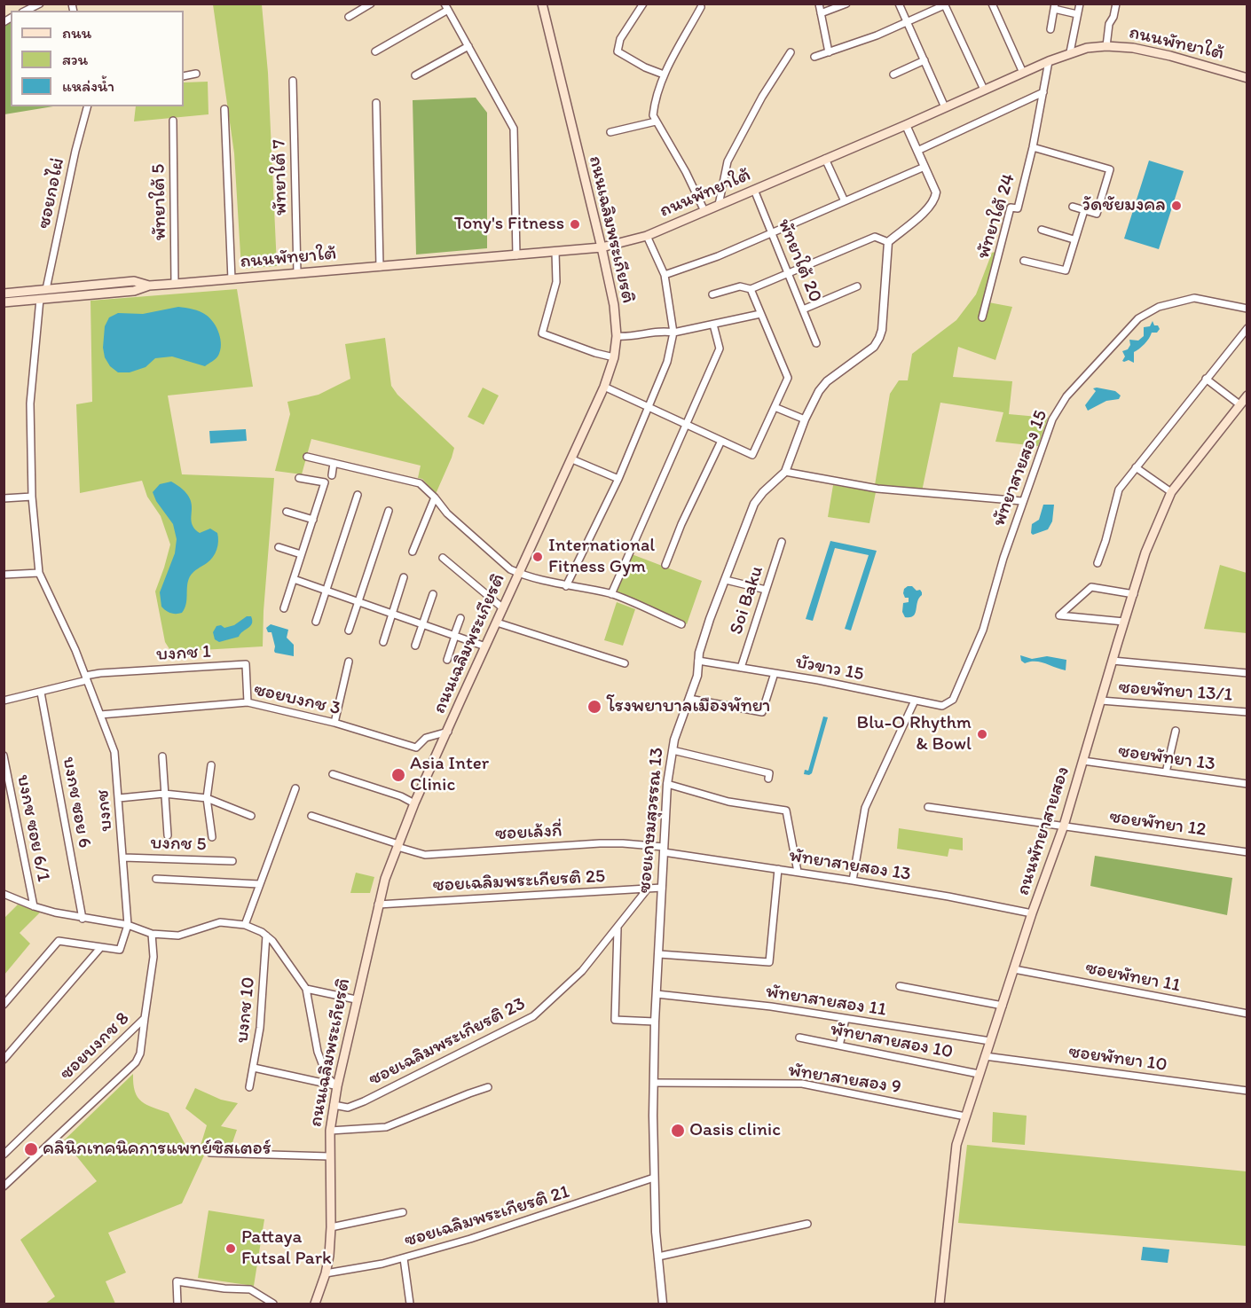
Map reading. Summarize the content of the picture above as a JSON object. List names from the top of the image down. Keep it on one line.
{"streets":{"main road":["ถนนพัทยาใต้","ถนนเฉลิมพระเกียรติ","ถนนพัทยาสายสอง"],"street":["พัทยาใต้ 7","ซอยกอไผ่","พัทยาใต้ 5","พัทยาใต้ 24","พัทยาใต้ 20","พัทยาสายสอง 15","Soi Baku","บงกช 1","บัวขาว 15","ซอยพัทยา 13/1","ซอยบงกช 3","ซอยพัทยา 13","บงกช ซอย 6","บงกช","ซอยเกษมสุวรรณ 13","ซอยพัทยา 12","บงกช ซอย 6/1","ซอยเล้งกี่","บงกช 5","พัทยาสายสอง 13","ซอยเฉลิมพระเกียรติ 25","ซอยพัทยา 11","พัทยาสายสอง 11","บงกช 10","พัทยาสายสอง 10","ซอยเฉลิมพระเกียรติ 23","ซอยบงกช 8","ซอยพัทยา 10","พัทยาสายสอง 9","ซอยเฉลิมพระเกียรติ 21"]},"crossings":[["ถนนพัทยาใต้","พัทยาใต้ 7"],["ถนนพัทยาใต้","ซอยกอไผ่"],["ถนนพัทยาใต้","พัทยาใต้ 5"],["ถนนพัทยาใต้","พัทยาใต้ 24"],["ถนนพัทยาใต้","ถนนเฉลิมพระเกียรติ"],["ถนนพัทยาใต้","พัทยาใต้ 20"],["ถนนพัทยาใต้","บงกช"],["ถนนเฉลิมพระเกียรติ","ซอยบงกช 3"],["ถนนเฉลิมพระเกียรติ","ซอยเล้งกี่"],["ถนนเฉลิมพระเกียรติ","ซอยเฉลิมพระเกียรติ 25"],["ถนนเฉลิมพระเกียรติ","ซอยเฉลิมพระเกียรติ 23"],["ถนนเฉลิมพระเกียรติ","ซอยเฉลิมพระเกียรติ 21"],["พัทยาสายสอง 15","บัวขาว 15"],["Soi Baku","บัวขาว 15"],["บงกช 1","ซอยบงกช 3"],["บงกช 1","บงกช"],["บัวขาว 15","ซอยเกษมสุวรรณ 13"],["ซอยพัทยา 13/1","ถนนพัทยาสายสอง"],["ซอยบงกช 3","บงกช"],["ซอยพัทยา 13","ถนนพัทยาสายสอง"],["บงกช","บงกช 5"],["ซอยเกษมสุวรรณ 13","ซอยเล้งกี่"],["ซอยเกษมสุวรรณ 13","พัทยาสายสอง 13"],["ซอยเกษมสุวรรณ 13","ซอยเฉลิมพระเกียรติ 25"],["ซอยเกษมสุวรรณ 13","พัทยาสายสอง 11"],["ซอยเกษมสุวรรณ 13","พัทยาสายสอง 9"],["ซอยเกษมสุวรรณ 13","ซอยเฉลิมพระเกียรติ 21"],["ซอยพัทยา 12","ถนนพัทยาสายสอง"],["ถนนพัทยาสายสอง","พัทยาสายสอง 13"],["ถนนพัทยาสายสอง","ซอยพัทยา 11"],["ถนนพัทยาสายสอง","พัทยาสายสอง 11"],["ถนนพัทยาสายสอง","พัทยาสายสอง 10"],["ถนนพัทยาสายสอง","ซอยพัทยา 10"],["ถนนพัทยาสายสอง","พัทยาสายสอง 9"],["ซอยเล้งกี่","พัทยาสายสอง 13"],["ซอยเฉลิมพระเกียรติ 25","ซอยเฉลิมพระเกียรติ 23"]],"places":["วัดชัยมงคล","Tony's Fitness","International Fitness Gym","โรงพยาบาลเมืองพัทยา","Blu-O Rhythm & Bowl","Asia Inter Clinic","Oasis clinic","คลินิกเทคนิคการแพทย์ซิสเตอร์","Pattaya Futsal Park"],"legend":["ถนน","สวน","แหล่งน้ำ"]}
